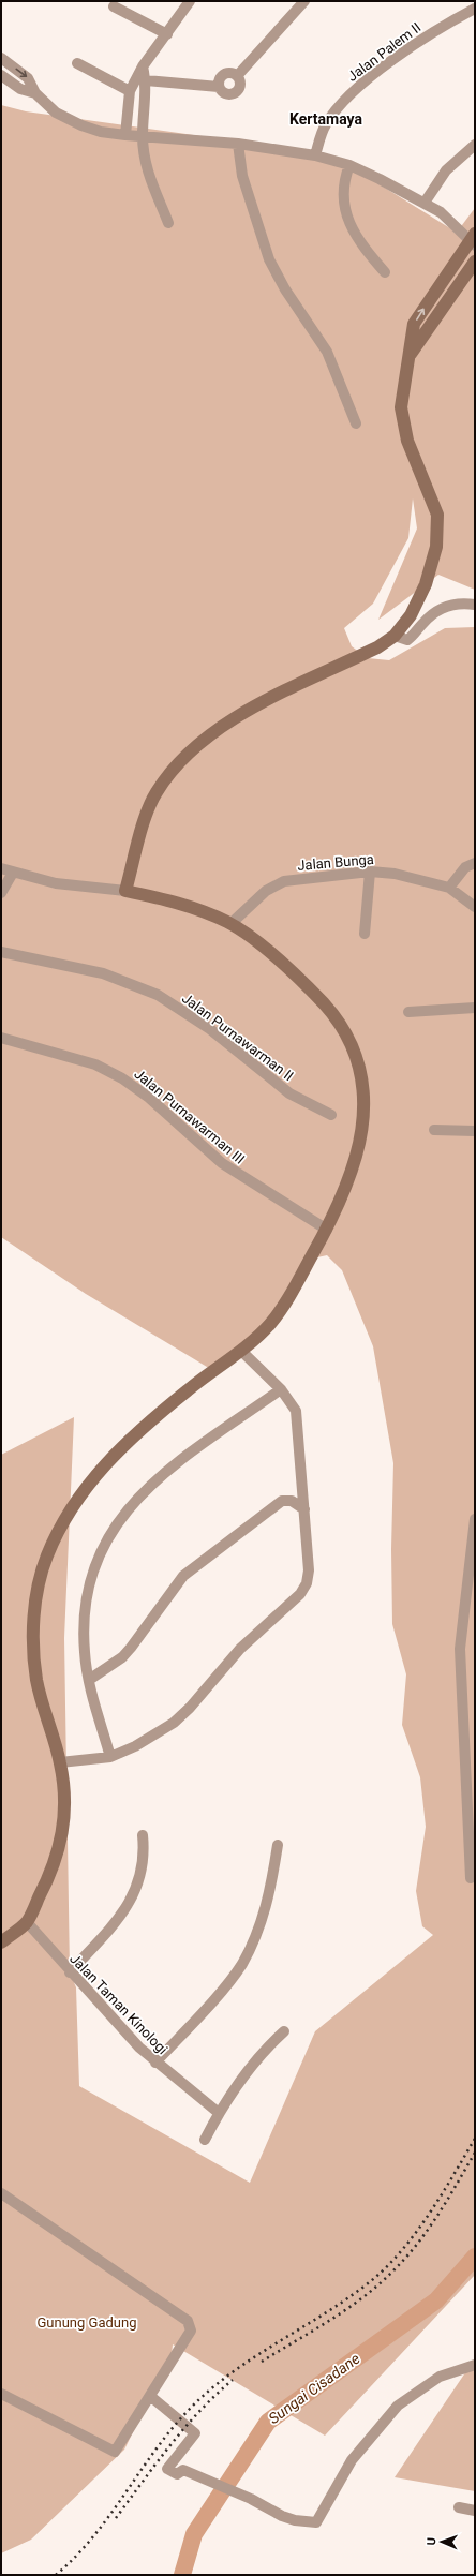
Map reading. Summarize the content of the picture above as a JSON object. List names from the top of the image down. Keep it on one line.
{"streets":{"street":["Jalan Palem II","Jalan Bunga","Jalan Purnawarman II","Jalan Purnawarman III","Jalan Taman Kinologi"]},"districts":["Kertamaya"],"water":["Sungai Cisadane"],"parks":["Gunung Gadung"],"north":"left"}
